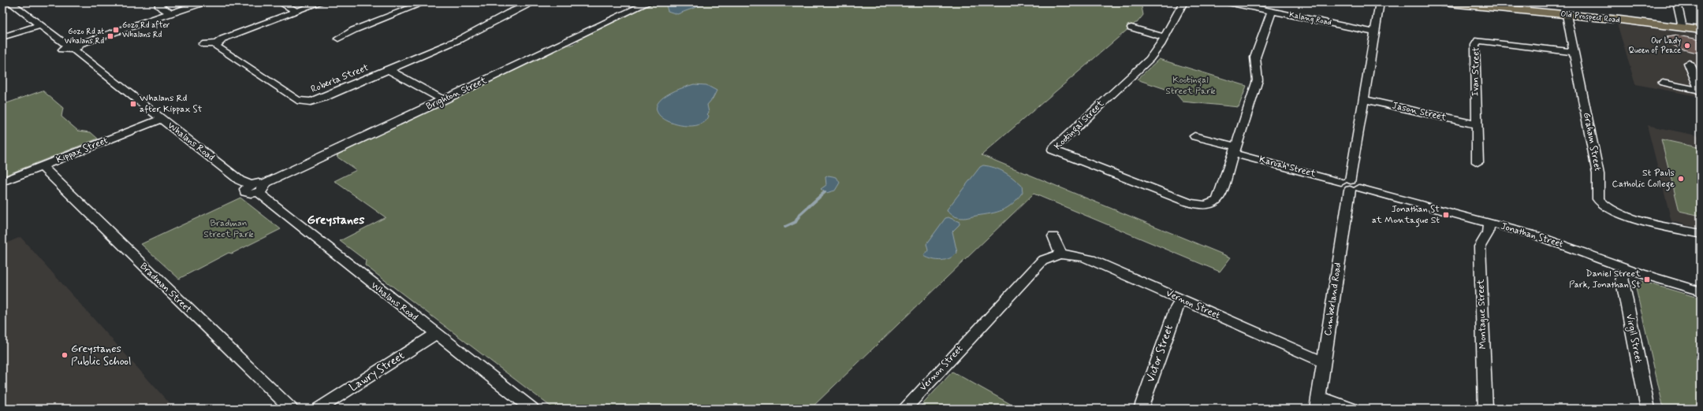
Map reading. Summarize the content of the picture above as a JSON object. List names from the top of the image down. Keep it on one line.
{"streets":{"main road":["Old Prospect Road"],"street":["Kalang Road","Ivan Street","Roberta Street","Brighton Street","Jason Street","Kootingal Street","Whalans Road","Graham Street","Kippax Street","Karuah Street","Jonathan Street","Bradman Street","Cumberland Road","Vernon Street","Montague Street","Virgil Street","Victor Street","Lawry Street"]},"crossings":[["Old Prospect Road","Graham Street"],["Kalang Road","Kootingal Street"],["Kalang Road","Cumberland Road"],["Ivan Street","Jason Street"],["Ivan Street","Graham Street"],["Brighton Street","Whalans Road"],["Jason Street","Cumberland Road"],["Kootingal Street","Karuah Street"],["Whalans Road","Kippax Street"],["Whalans Road","Lawry Street"],["Kippax Street","Bradman Street"],["Karuah Street","Jonathan Street"],["Karuah Street","Cumberland Road"],["Jonathan Street","Cumberland Road"],["Jonathan Street","Montague Street"],["Jonathan Street","Virgil Street"],["Cumberland Road","Vernon Street"],["Vernon Street","Victor Street"]],"districts":["Greystanes"],"parks":["Kootingal Street Park","Bradman Street Park"],"places":{"transit":["Gozo Rd after Whalans Rd","Gozo Rd at Whalans Rd","Whalans Rd after Kippax St","Jonathan St at Montague St","Daniel Street Park, Jonathan St"],"other":["Our Lady Queen of Peace","St Pauls Catholic College","Greystanes Public School"]}}
